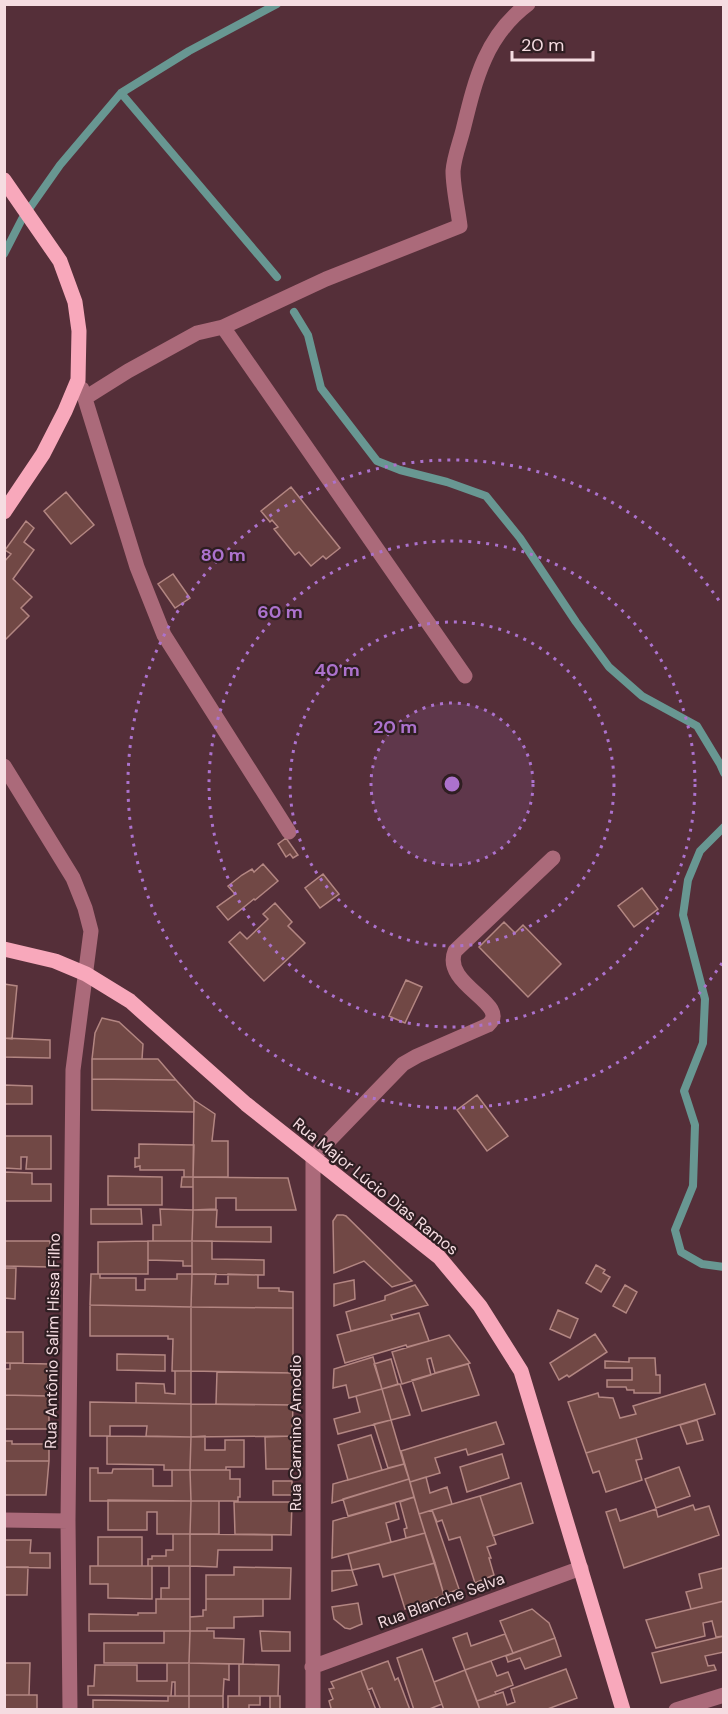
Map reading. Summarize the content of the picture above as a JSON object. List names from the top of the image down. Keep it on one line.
{"streets":{"main road":["Rua Major Lúcio Dias Ramos"],"street":["Rua Antônio Salim Hissa Filho","Rua Carmino Amodio","Rua Blanche Selva"]},"crossings":[["Rua Major Lúcio Dias Ramos","Rua Antônio Salim Hissa Filho"],["Rua Major Lúcio Dias Ramos","Rua Carmino Amodio"],["Rua Major Lúcio Dias Ramos","Rua Blanche Selva"],["Rua Carmino Amodio","Rua Blanche Selva"]],"scale_bar":"20 m","rings":["80 m","60 m","40 m","20 m"]}
